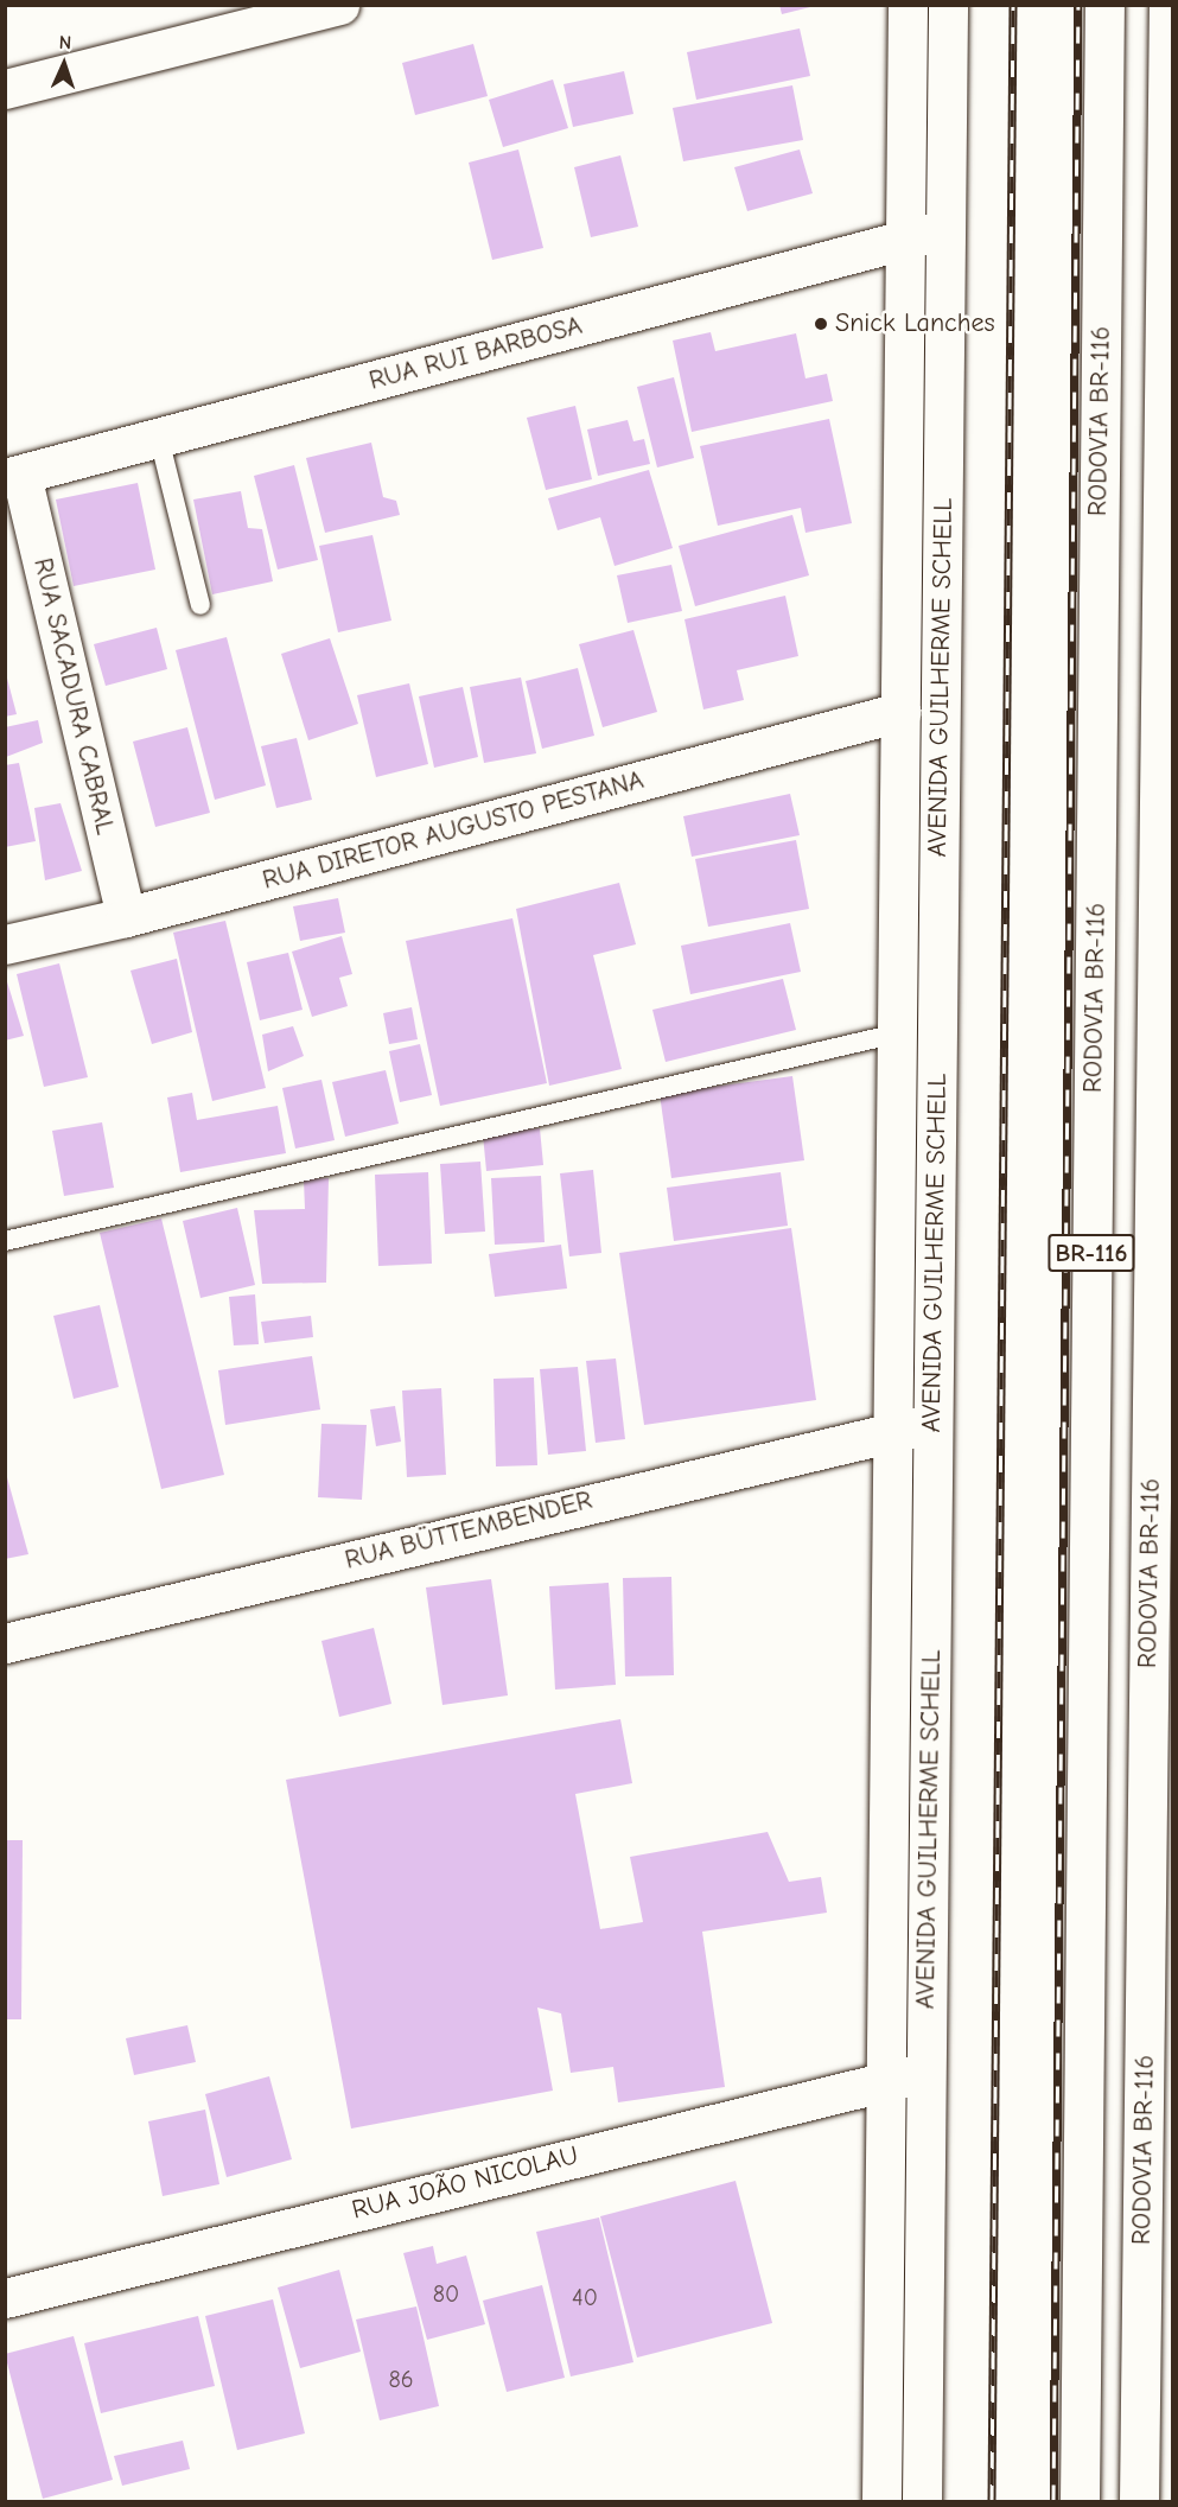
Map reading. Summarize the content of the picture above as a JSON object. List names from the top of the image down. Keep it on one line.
{"streets":{"main road":["RUA RUI BARBOSA","RODOVIA BR-116","AVENIDA GUILHERME SCHELL","RUA SACADURA CABRAL","RUA DIRETOR AUGUSTO PESTANA","BR-116","RUA BÜTTEMBENDER","RUA JOÃO NICOLAU"]},"crossings":[["RUA RUI BARBOSA","AVENIDA GUILHERME SCHELL"],["RUA RUI BARBOSA","RUA SACADURA CABRAL"],["AVENIDA GUILHERME SCHELL","RUA DIRETOR AUGUSTO PESTANA"],["AVENIDA GUILHERME SCHELL","RUA BÜTTEMBENDER"],["AVENIDA GUILHERME SCHELL","RUA JOÃO NICOLAU"],["RUA SACADURA CABRAL","RUA DIRETOR AUGUSTO PESTANA"]],"places":["Snick Lanches"],"house_numbers":["80","40","86"],"north":"top"}
